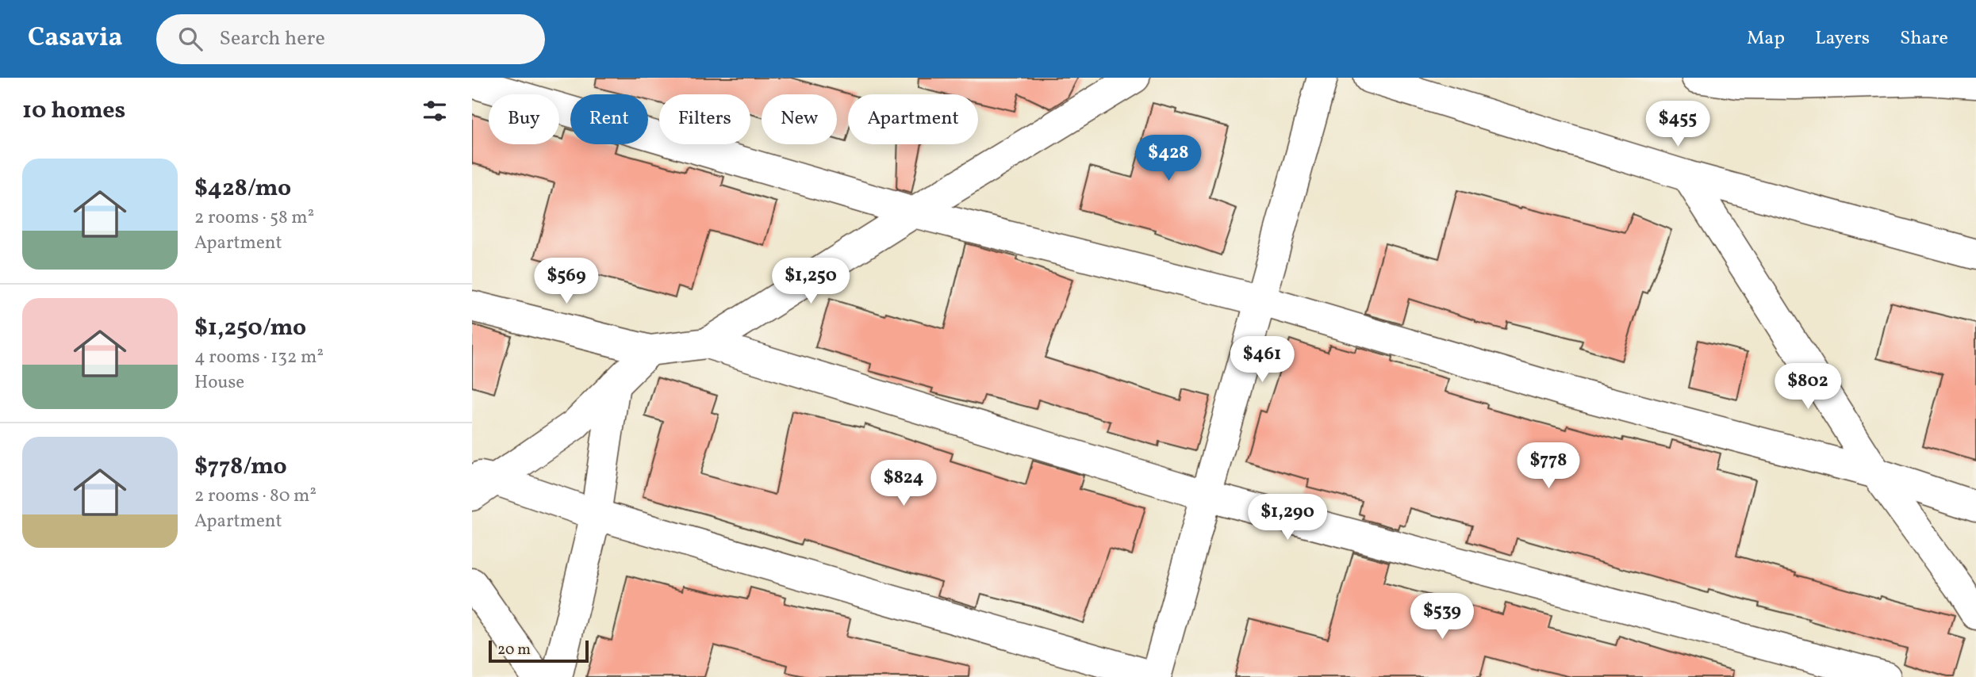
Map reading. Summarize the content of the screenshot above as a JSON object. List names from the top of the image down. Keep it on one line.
{"scale_bar":"20 m","page":{"header":"Casavia","search":"Search here","nav":["Map","Layers","Share"],"heading":"10 homes","chip":["Buy","Rent","Filters","New","Apartment"],"price":["$455","$428","$569","$1,250","$461","$802","$778","$824","$1,290","$539"],"list":[{"name":"$428/mo","note":"2 rooms · 58 m² · Apartment"},{"name":"$1,250/mo","note":"4 rooms · 132 m² · House"},{"name":"$778/mo","note":"2 rooms · 80 m² · Apartment"}],"scale":"20 m"}}
